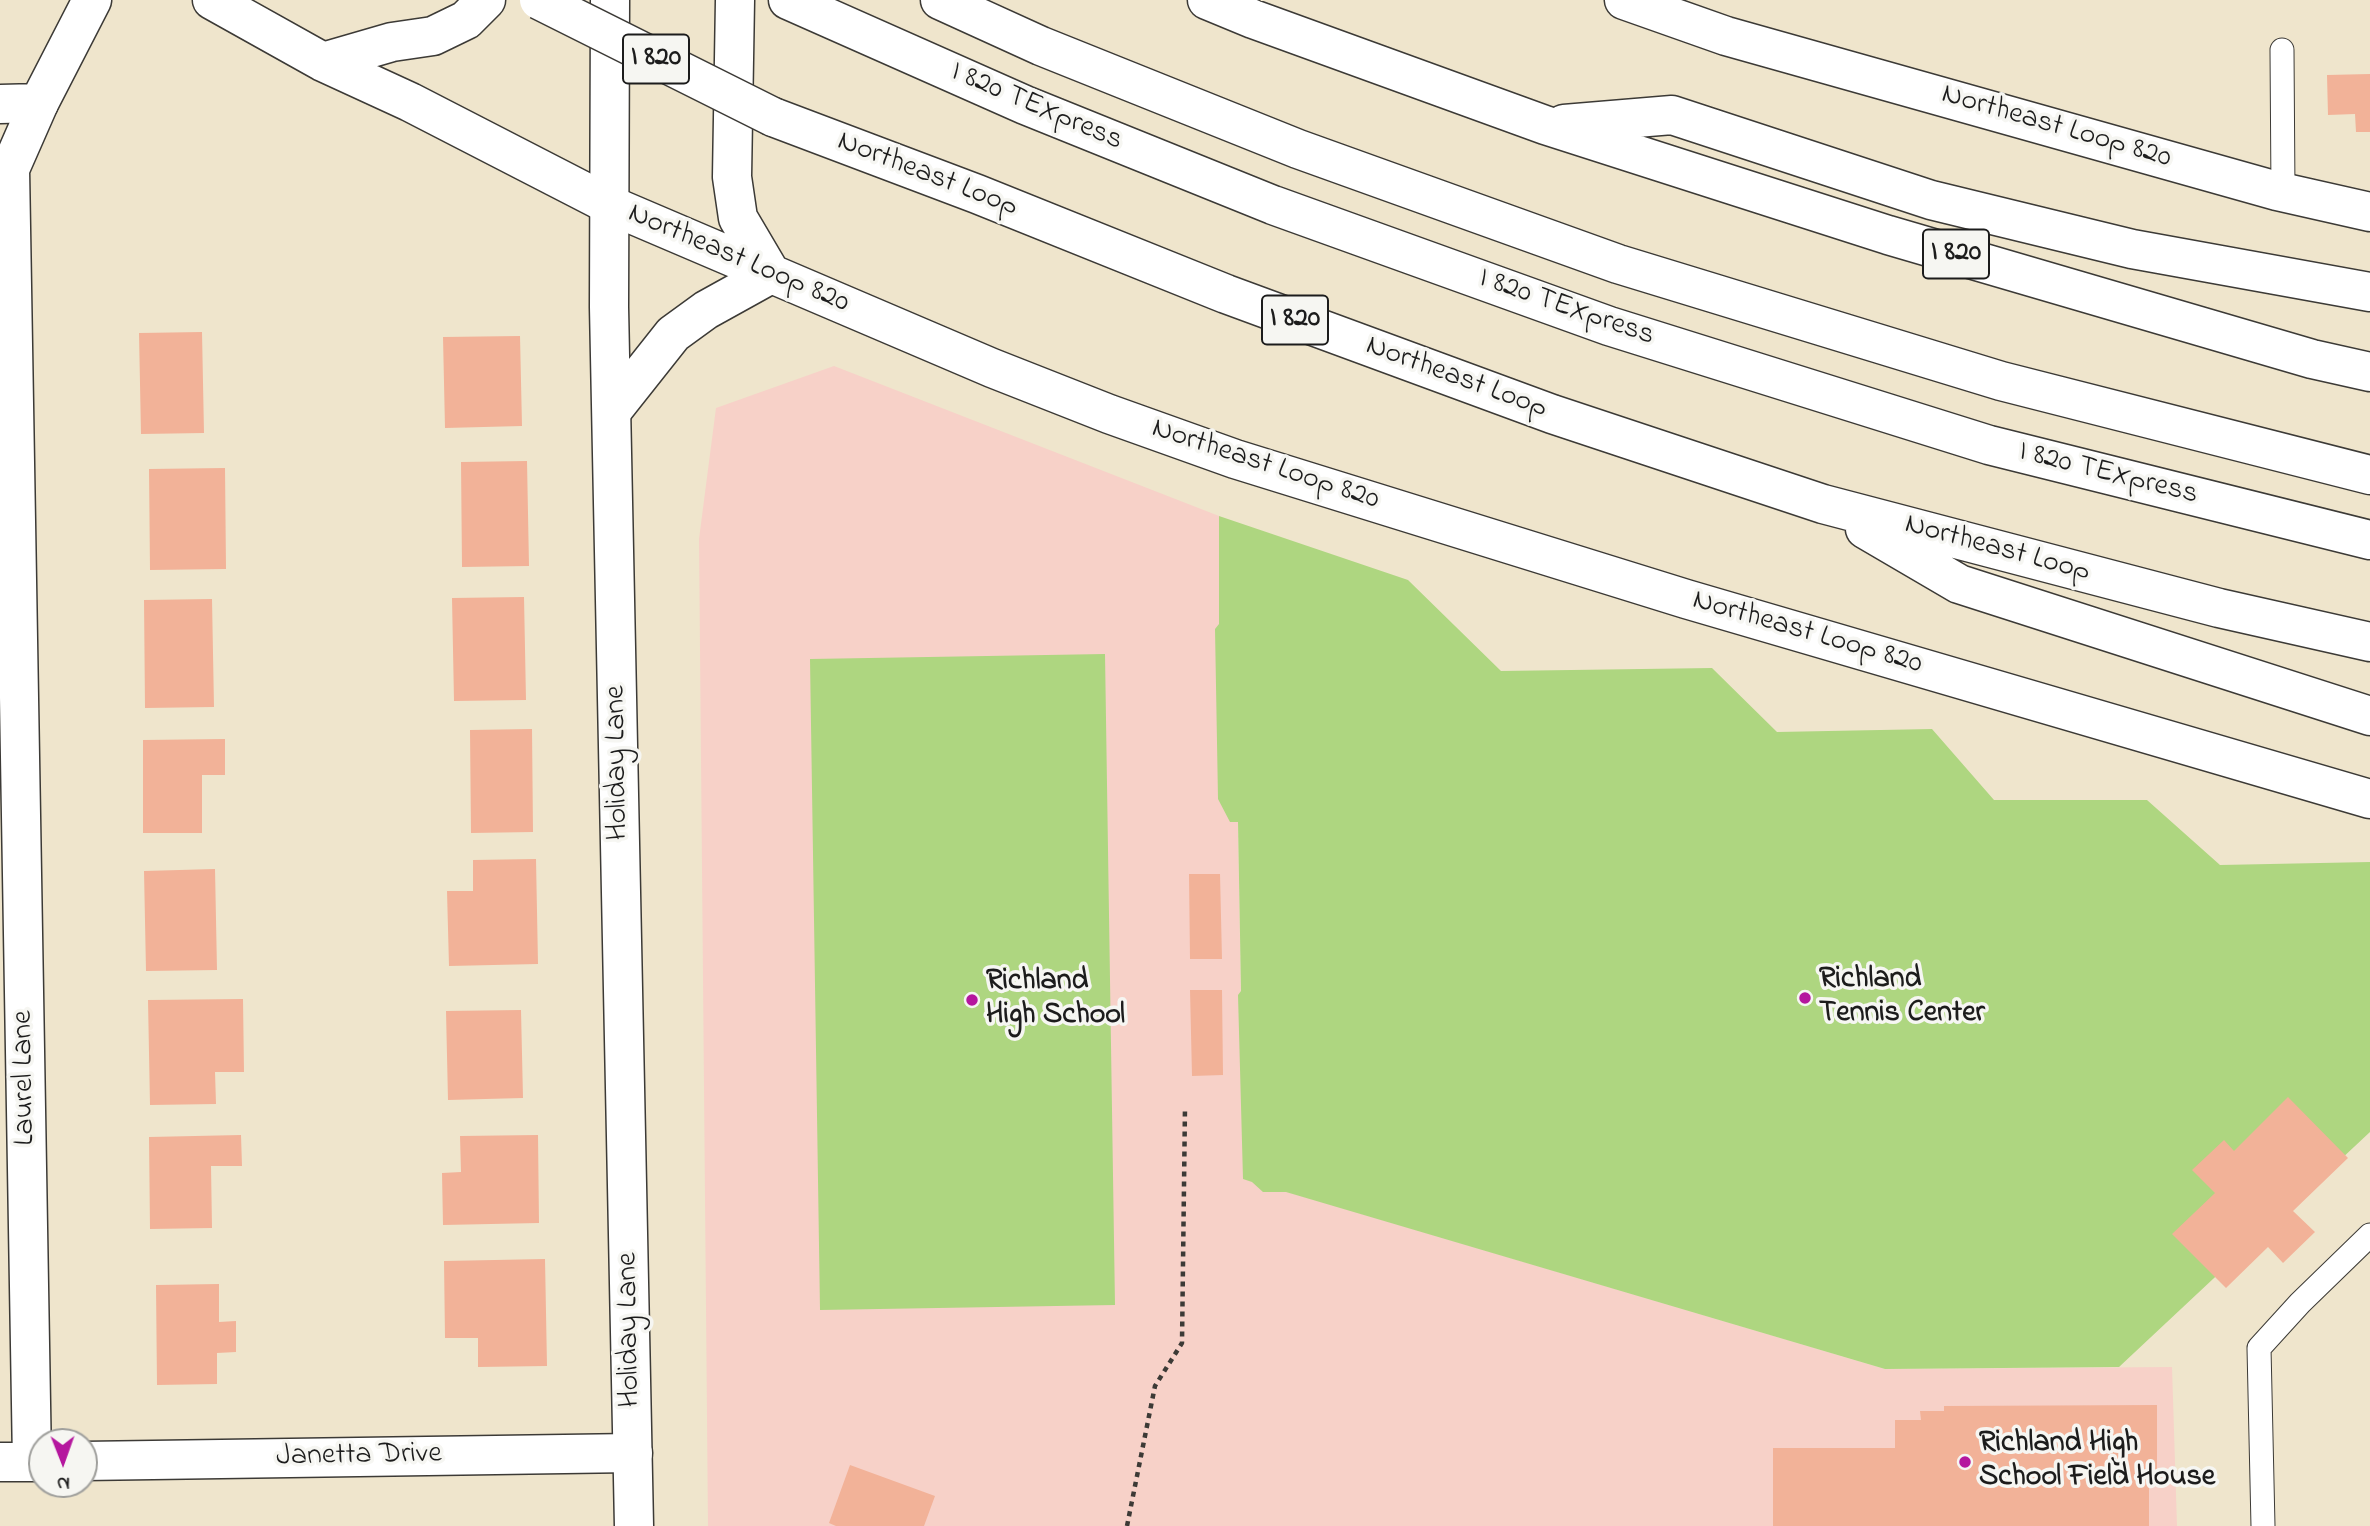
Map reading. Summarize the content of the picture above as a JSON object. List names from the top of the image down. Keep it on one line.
{"streets":{"main road":["I 820","I 820 TEXpress","Northeast Loop 820","Northeast Loop","Holiday Lane","Laurel Lane","Janetta Drive"]},"crossings":[["Northeast Loop 820","Holiday Lane"],["Holiday Lane","Janetta Drive"]],"places":["Richland Tennis Center","Richland High School","Richland High School Field House"],"north":"bottom"}
